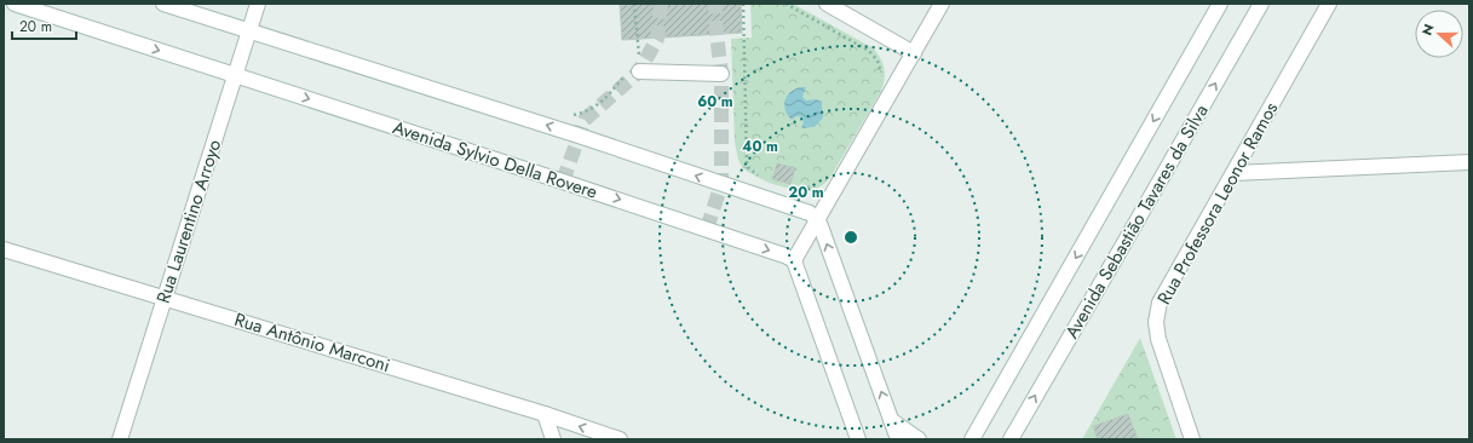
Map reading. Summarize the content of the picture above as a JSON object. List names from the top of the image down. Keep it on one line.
{"streets":{"main road":["Avenida Sylvio Della Rovere","Rua Professora Leonor Ramos","Rua Laurentino Arroyo","Avenida Sebastião Tavares da Silva","Rua Antônio Marconi"]},"crossings":[["Avenida Sylvio Della Rovere","Rua Laurentino Arroyo"],["Rua Laurentino Arroyo","Rua Antônio Marconi"]],"scale_bar":"20 m","north":"left","rings":["60 m","40 m","20 m"]}
